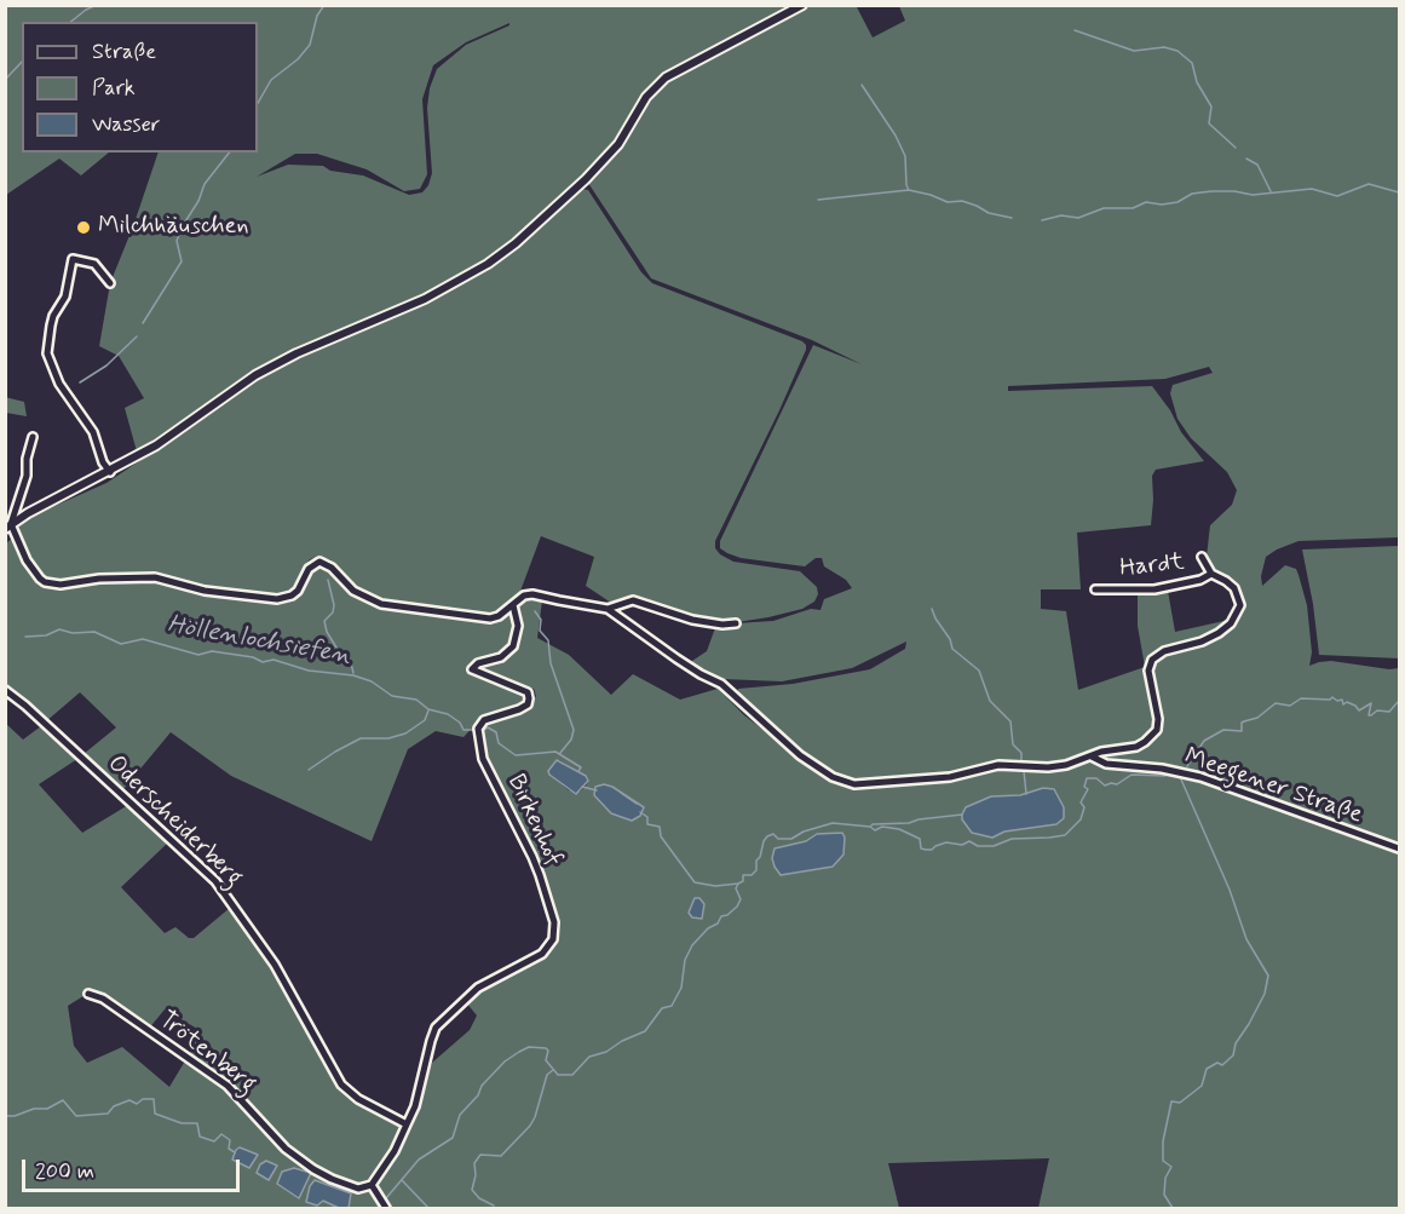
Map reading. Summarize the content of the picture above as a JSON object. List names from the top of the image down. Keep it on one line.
{"streets":{"street":["Hardt","Meegener Straße","Birkenhof","Oderscheiderberg","Trötenberg"]},"crossings":[["Hardt","Meegener Straße"],["Birkenhof","Oderscheiderberg"]],"water":["Höllenlochsiefen"],"places":["Milchhäuschen"],"legend":["Straße","Park","Wasser"],"scale_bar":"200 m"}
